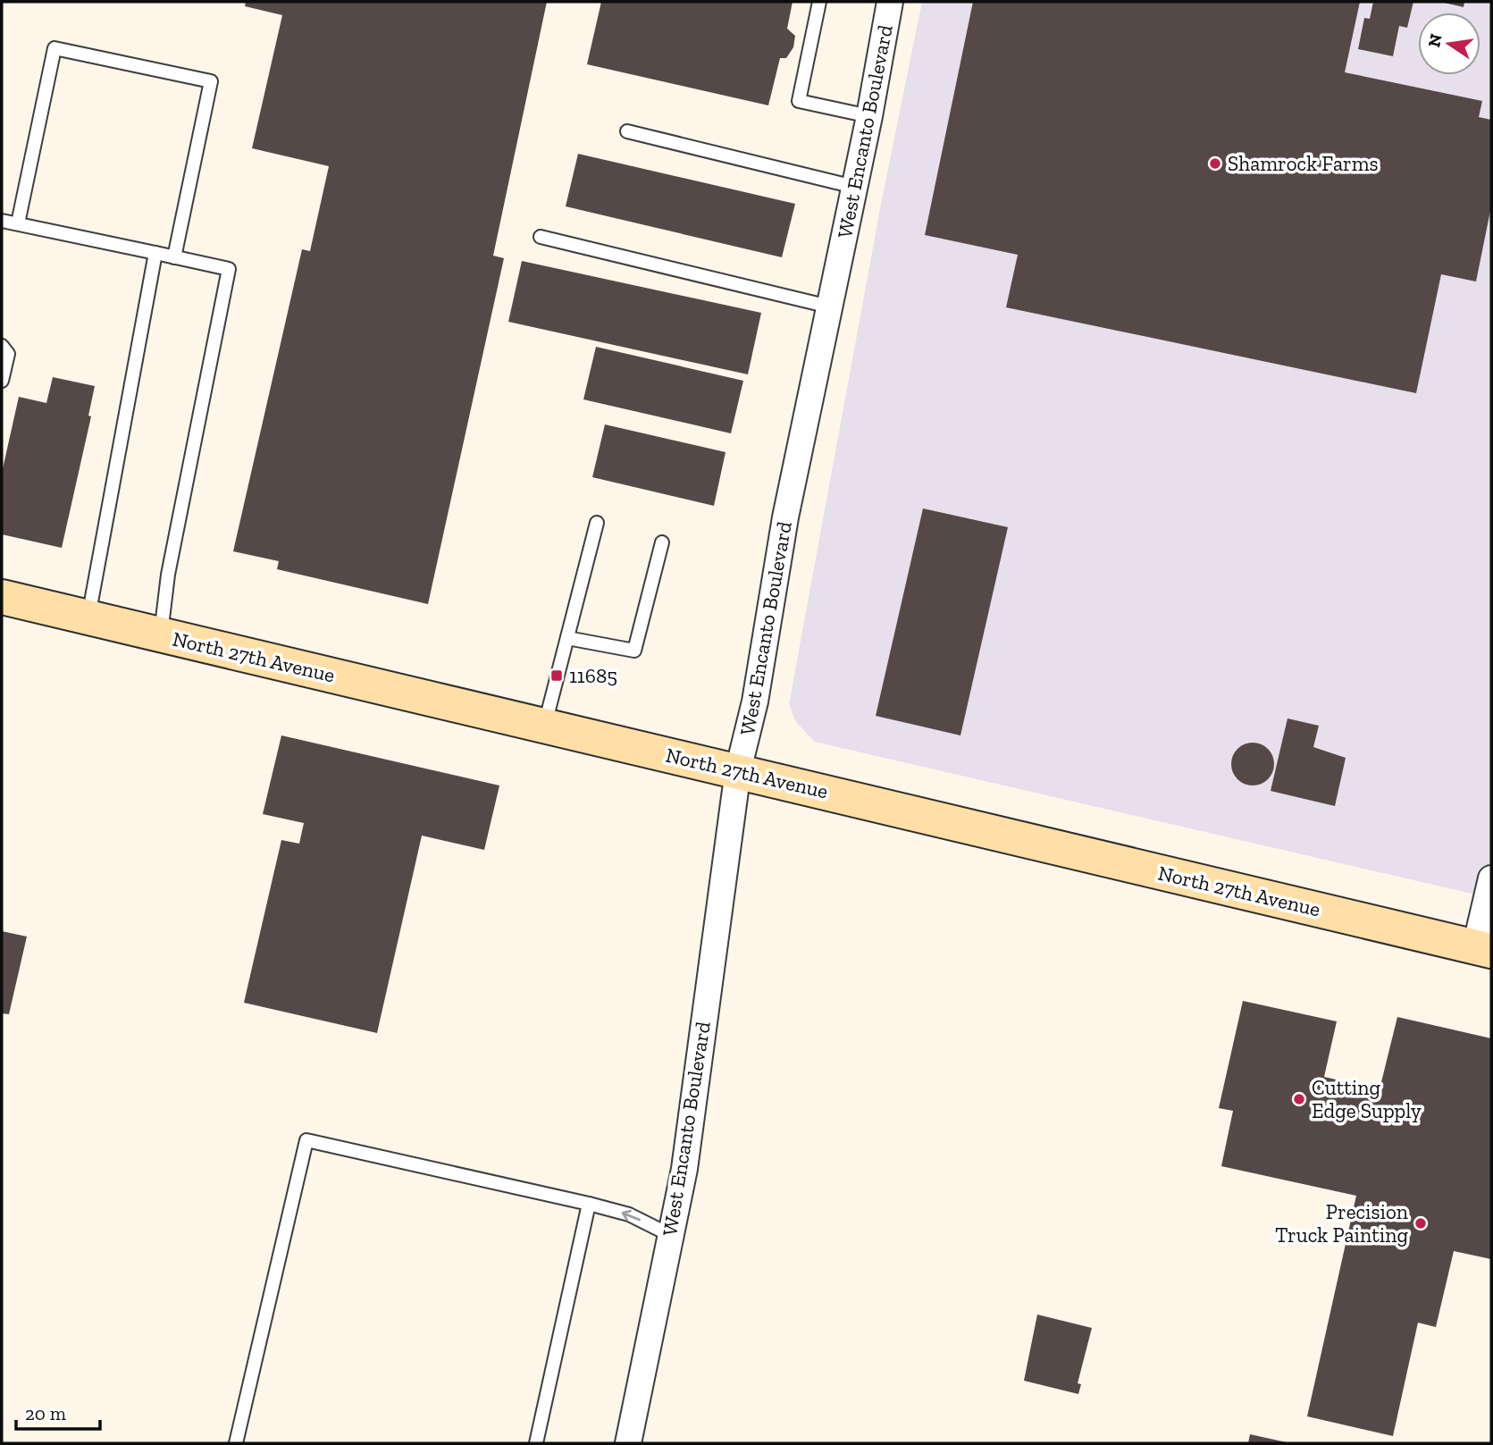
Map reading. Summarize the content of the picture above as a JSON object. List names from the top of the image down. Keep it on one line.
{"streets":{"main road":["North 27th Avenue"],"street":["West Encanto Boulevard"]},"crossings":[["West Encanto Boulevard","North 27th Avenue"]],"places":{"other":["Shamrock Farms","Cutting Edge Supply","Precision Truck Painting"],"transit":["11685"]},"scale_bar":"20 m","north":"left"}
